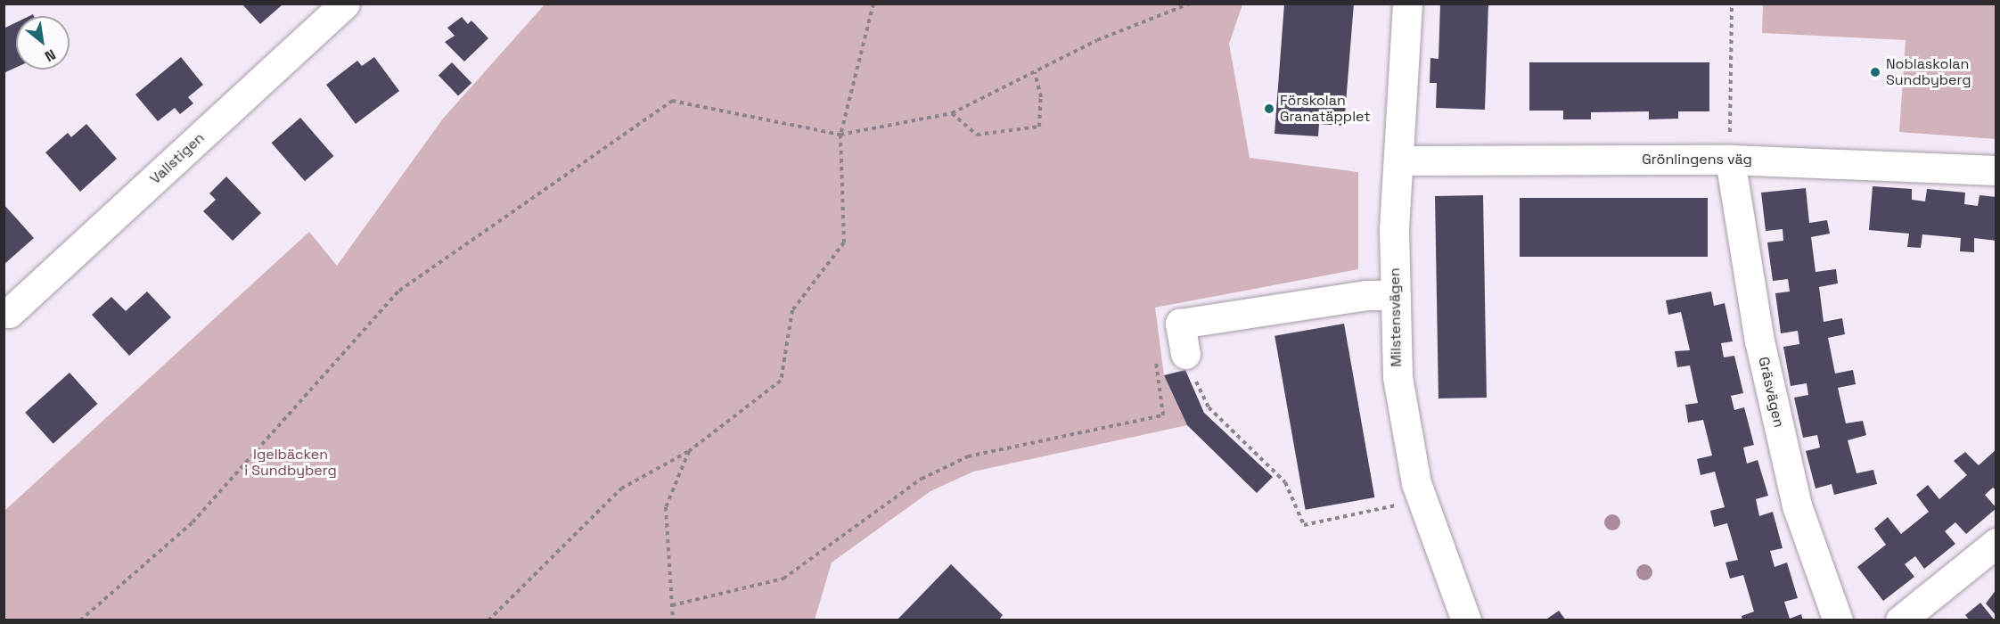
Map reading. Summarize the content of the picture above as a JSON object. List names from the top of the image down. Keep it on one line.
{"streets":{"street":["Vallstigen","Grönlingens väg","Milstensvägen","Gräsvägen"]},"crossings":[["Grönlingens väg","Milstensvägen"],["Grönlingens väg","Gräsvägen"]],"parks":["Igelbäcken i Sundbyberg"],"places":["Noblaskolan Sundbyberg","Förskolan Granatäpplet"],"north":"bottom right"}
